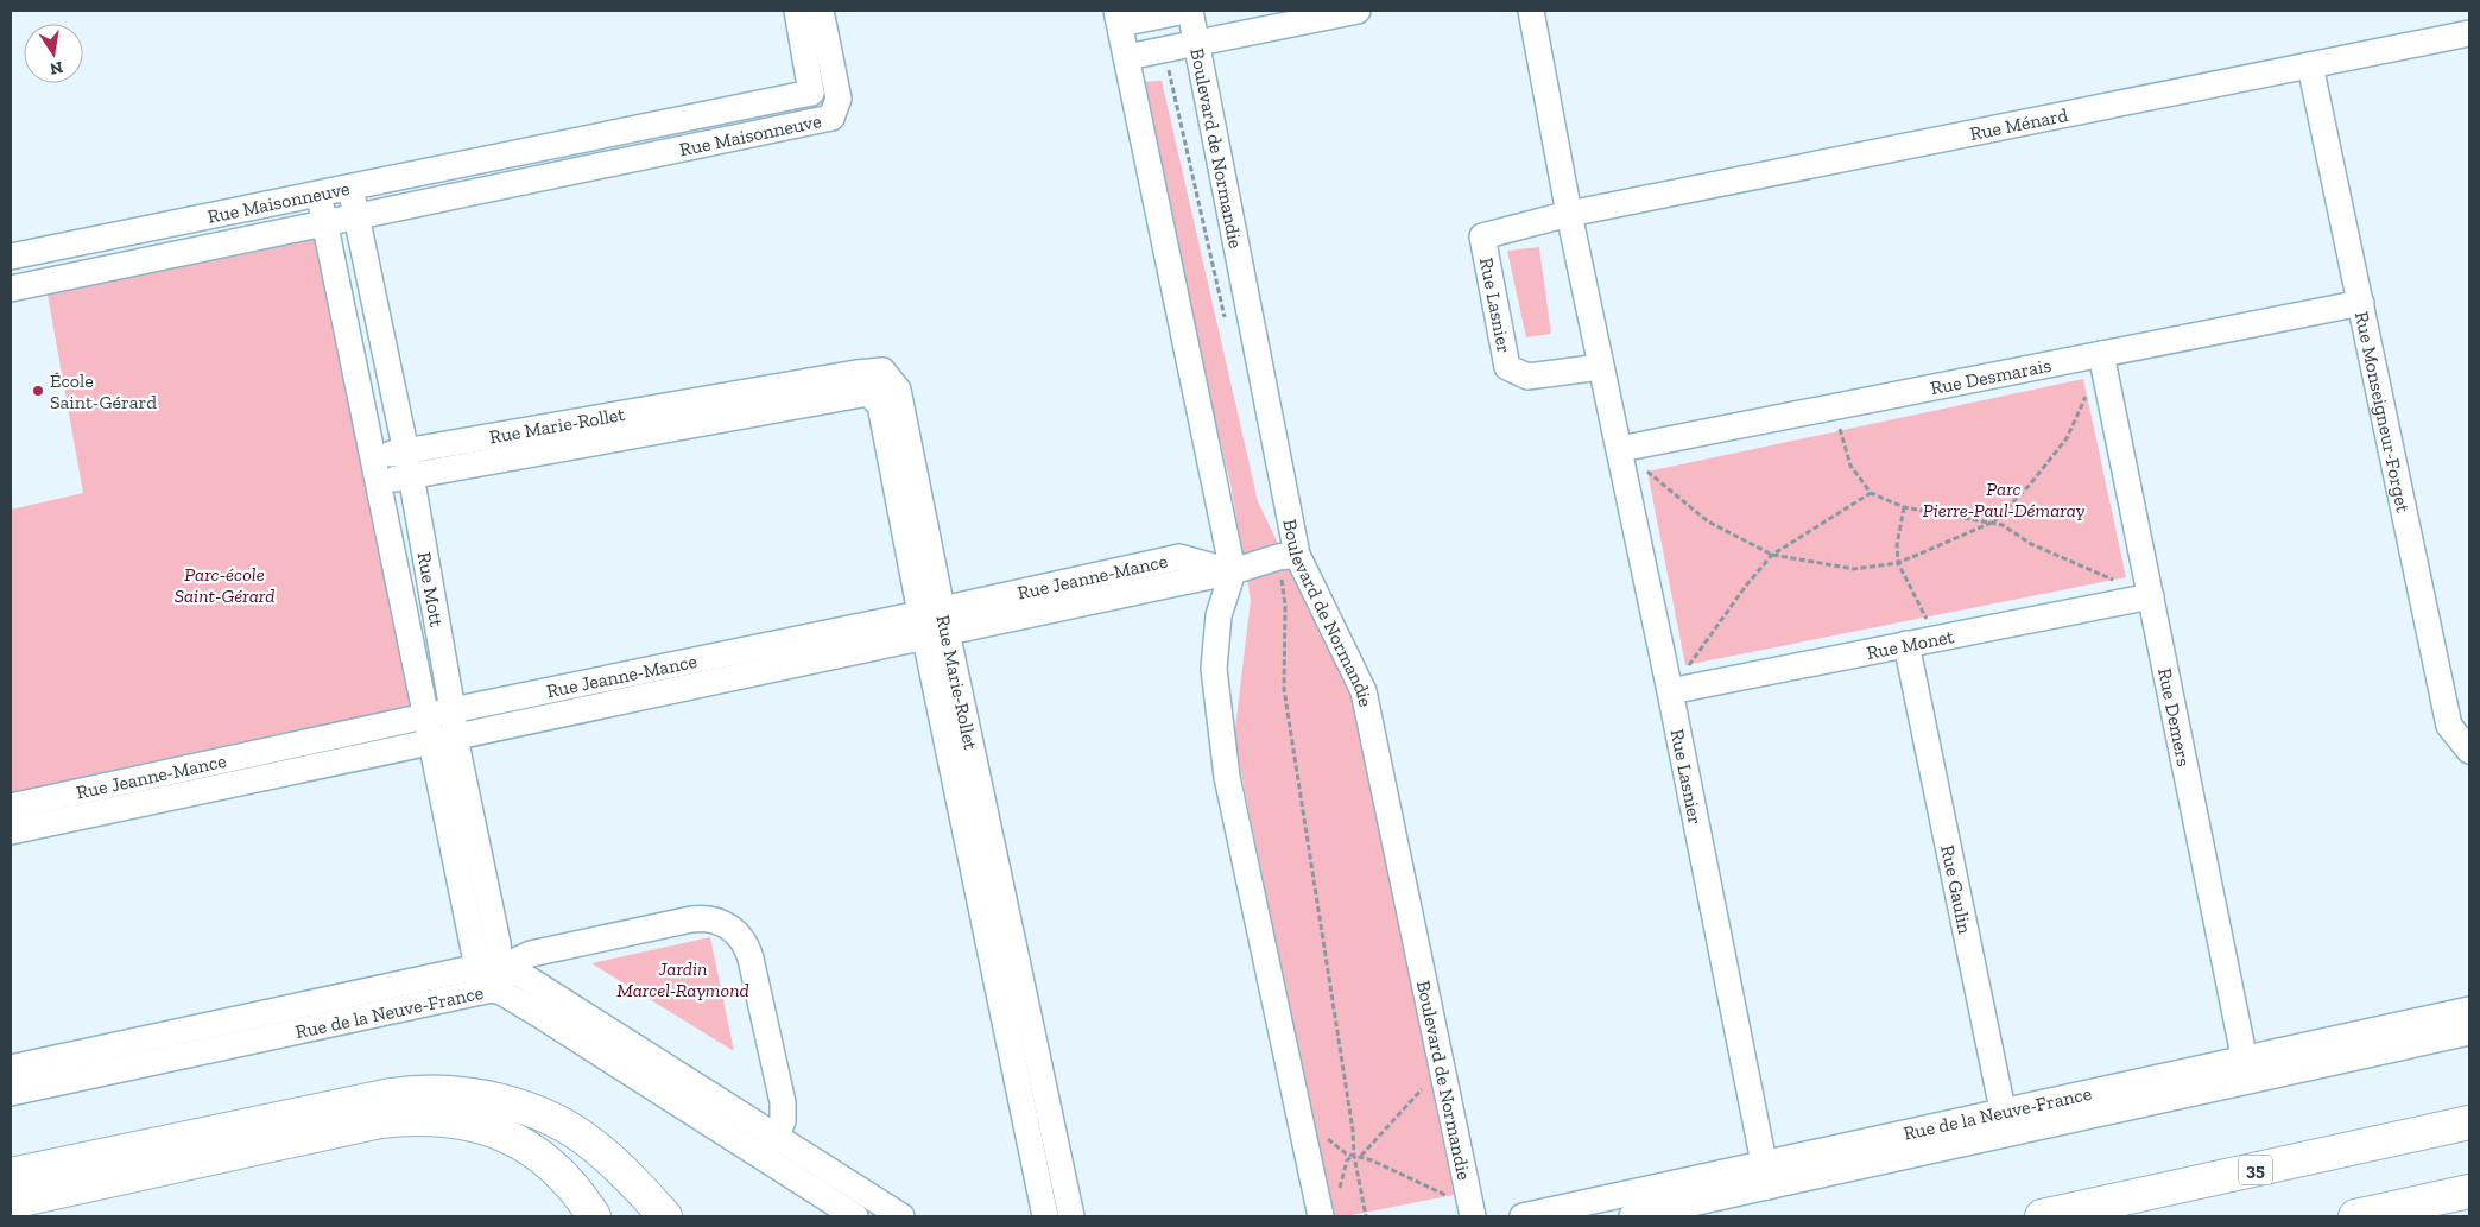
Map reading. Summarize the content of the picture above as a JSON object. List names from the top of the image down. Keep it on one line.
{"streets":{"highway":["35"],"street":["Rue Ménard","Rue Maisonneuve","Boulevard de Normandie","Rue Lasnier","Rue Desmarais","Rue Monseigneur-Forget","Rue Marie-Rollet","Rue Jeanne-Mance","Rue Mott","Rue Monet","Rue Demers","Rue Gaulin","Rue de la Neuve-France"]},"crossings":[["Rue Ménard","Rue Lasnier"],["Rue Ménard","Rue Monseigneur-Forget"],["Rue Maisonneuve","Rue Mott"],["Boulevard de Normandie","Rue Jeanne-Mance"],["Rue Lasnier","Rue Desmarais"],["Rue Lasnier","Rue Monet"],["Rue Lasnier","Rue de la Neuve-France"],["Rue Desmarais","Rue Monseigneur-Forget"],["Rue Desmarais","Rue Demers"],["Rue Marie-Rollet","Rue Jeanne-Mance"],["Rue Marie-Rollet","Rue Mott"],["Rue Jeanne-Mance","Rue Mott"],["Rue Mott","Rue de la Neuve-France"],["Rue Monet","Rue Demers"],["Rue Monet","Rue Gaulin"],["Rue Demers","Rue de la Neuve-France"],["Rue Gaulin","Rue de la Neuve-France"]],"parks":["Parc Pierre-Paul-Démaray","Parc-école Saint-Gérard","Jardin Marcel-Raymond"],"places":["École Saint-Gérard"],"north":"bottom"}
